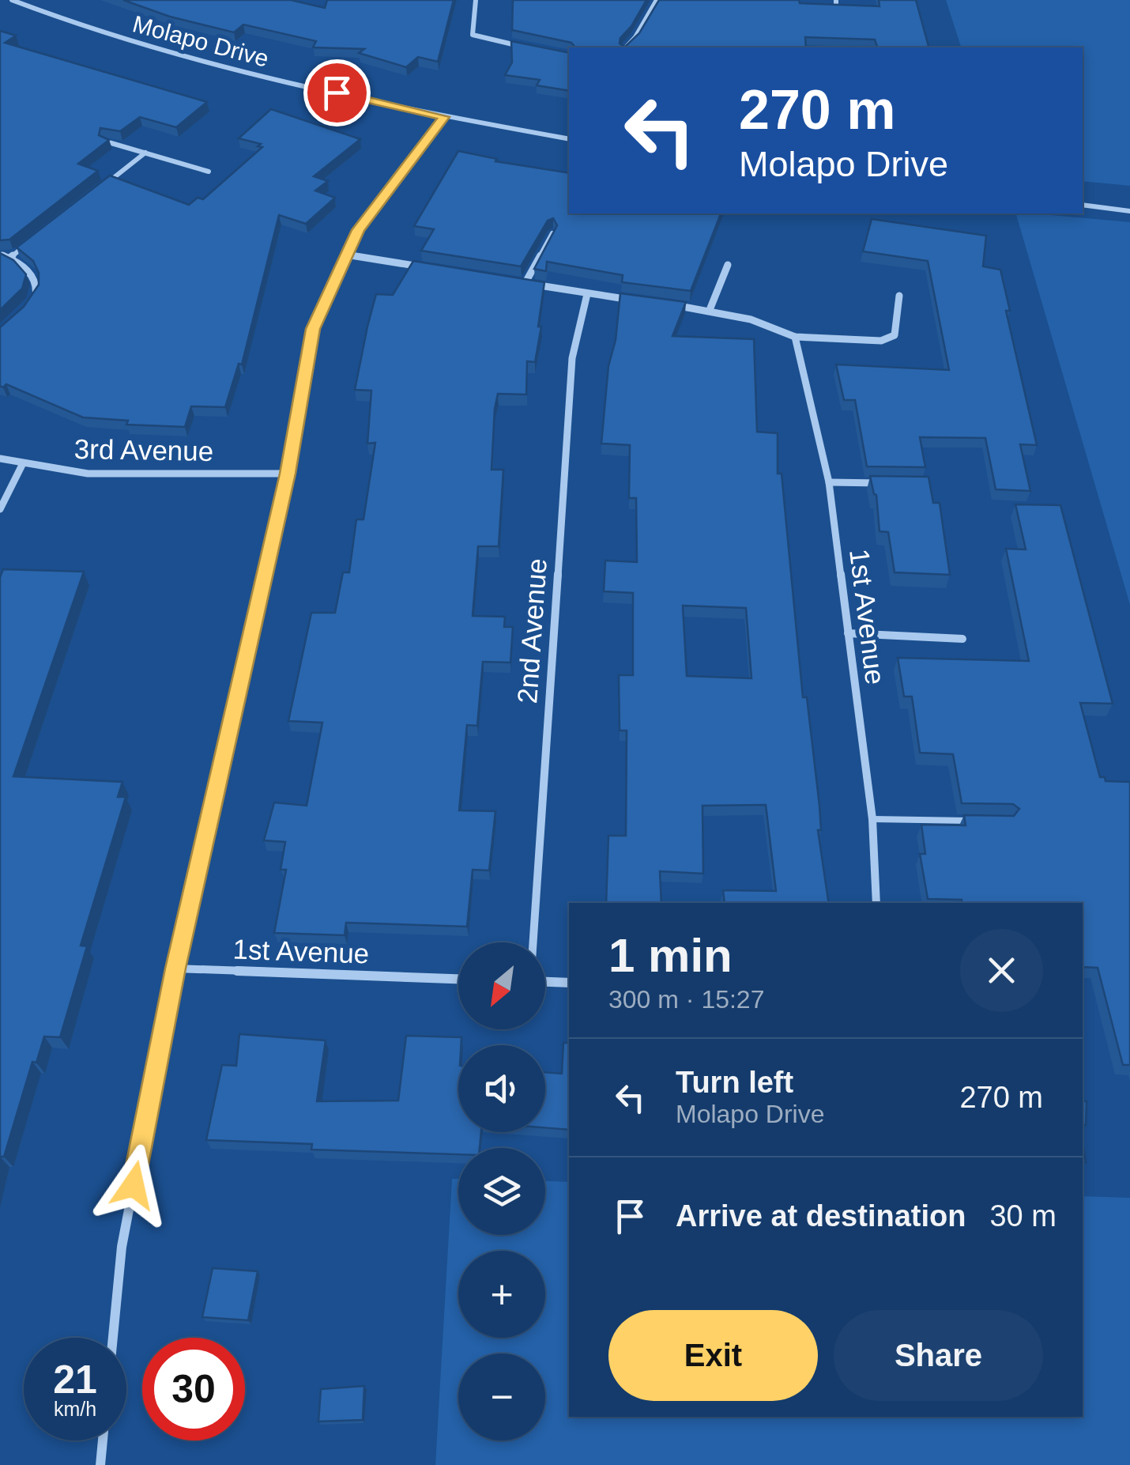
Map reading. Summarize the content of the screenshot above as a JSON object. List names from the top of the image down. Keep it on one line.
{"streets":{"street":["Molapo Drive","3rd Avenue","1st Avenue","2nd Avenue"]},"north":"bottom left","page":{"turn":["270 m","Molapo Drive"],"heading":["1 min","300 m · 15:27"],"map_buttons":["+","−"],"list":[{"name":"Turn left","note":"Molapo Drive","value":"270 m"},{"name":"Arrive at destination","value":"30 m"}],"buttons":["Exit","Share"],"speed":"21 km/h","limit":"30"}}
